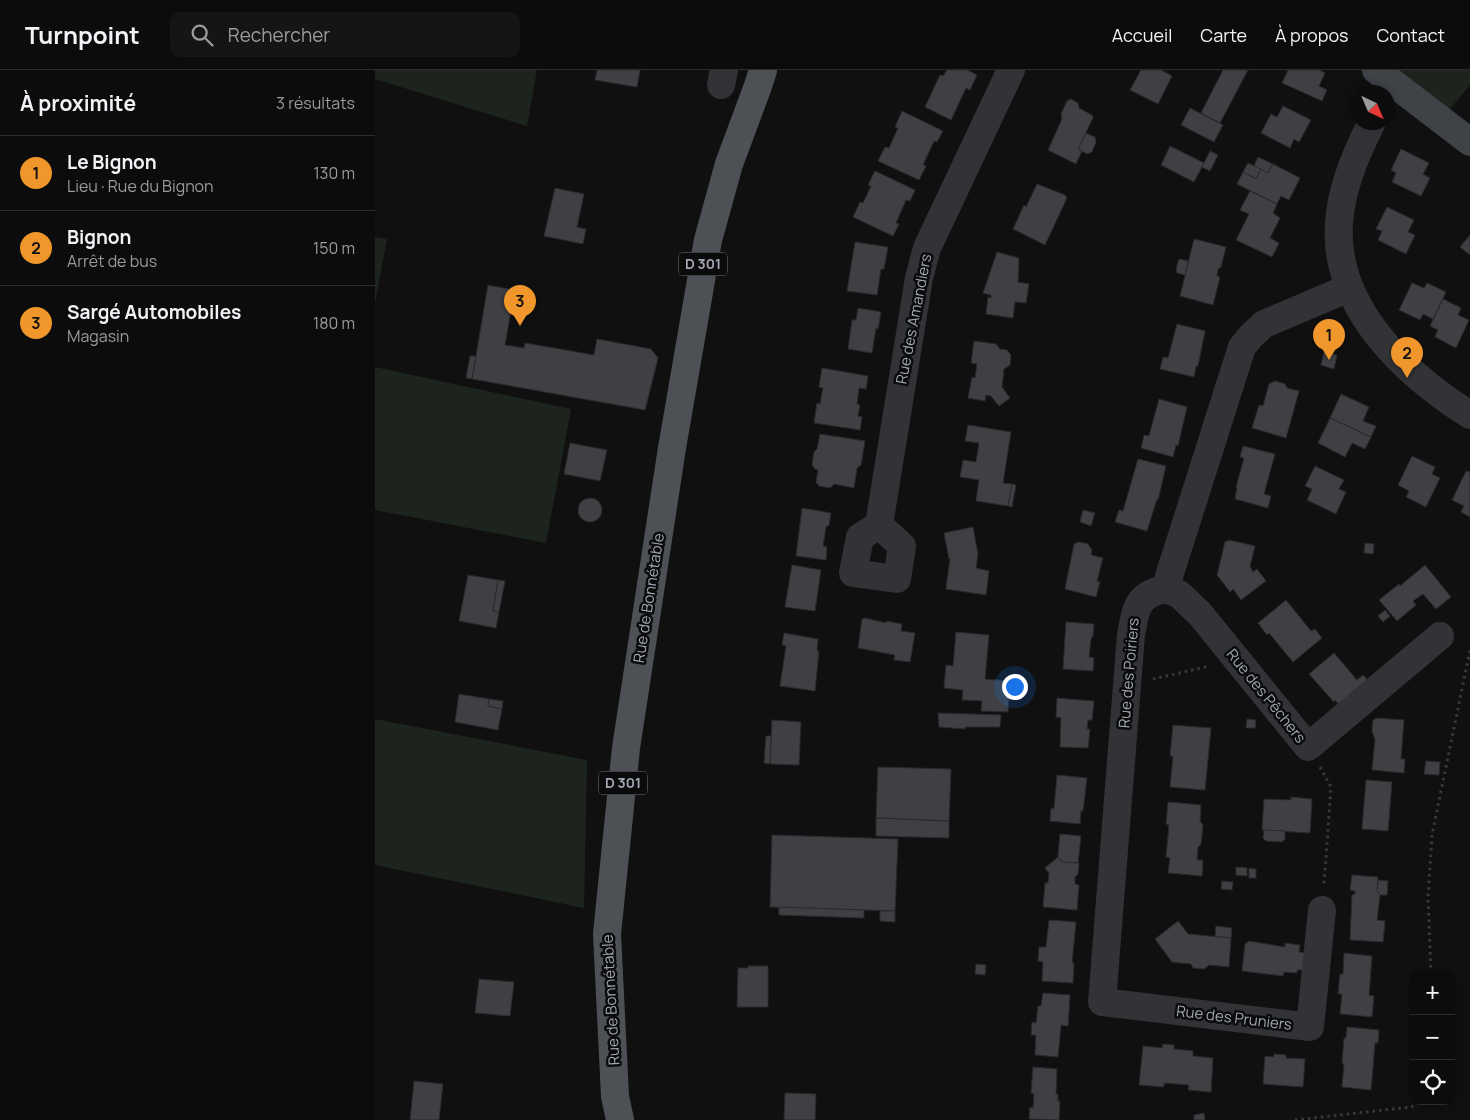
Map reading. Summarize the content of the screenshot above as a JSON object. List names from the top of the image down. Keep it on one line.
{"streets":{"main road":["D 301","Rue de Bonnétable"],"street":["Rue des Amandiers","Rue des Poiriers","Rue des Pêchers","Rue des Pruniers"]},"crossings":[["Rue des Poiriers","Rue des Pêchers"],["Rue des Poiriers","Rue des Pruniers"]],"north":"bottom right","page":{"header":"Turnpoint","search":"Rechercher","nav":["Accueil","Carte","À propos","Contact"],"heading":["À proximité","3 résultats"],"list":[{"mark":"1","name":"Le Bignon","note":"Lieu · Rue du Bignon","value":"130 m"},{"mark":"2","name":"Bignon","note":"Arrêt de bus","value":"150 m"},{"mark":"3","name":"Sargé Automobiles","note":"Magasin","value":"180 m"}],"pins":["3","1","2"],"map_buttons":["+","−"]}}
